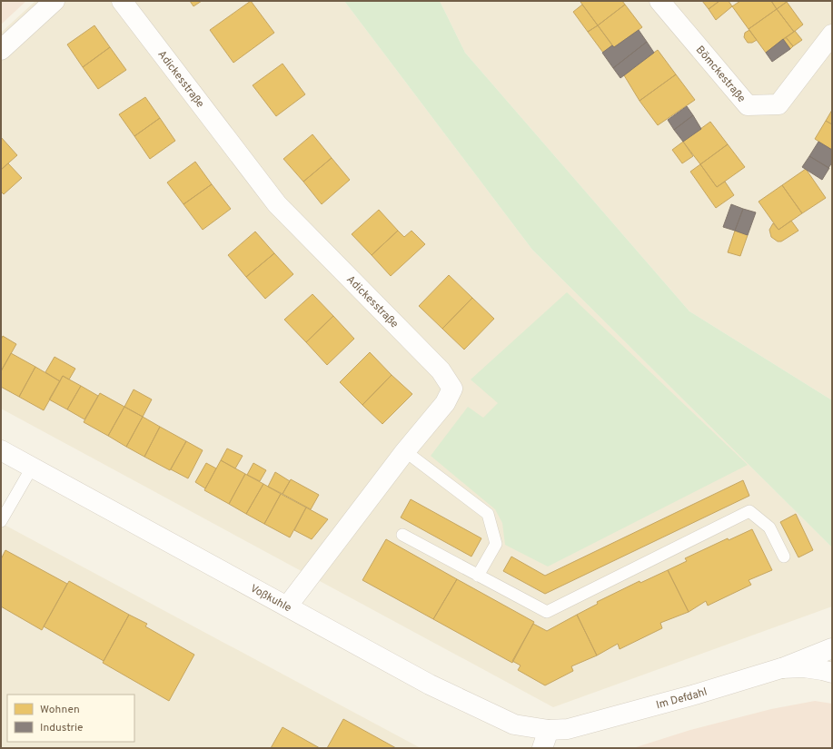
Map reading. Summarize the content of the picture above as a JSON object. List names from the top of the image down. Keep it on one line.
{"streets":{"street":["Bömckestraße","Adickesstraße","Voßkuhle","Im Defdahl"]},"crossings":[["Adickesstraße","Voßkuhle"],["Voßkuhle","Im Defdahl"]],"legend":["Wohnen","Industrie"]}
